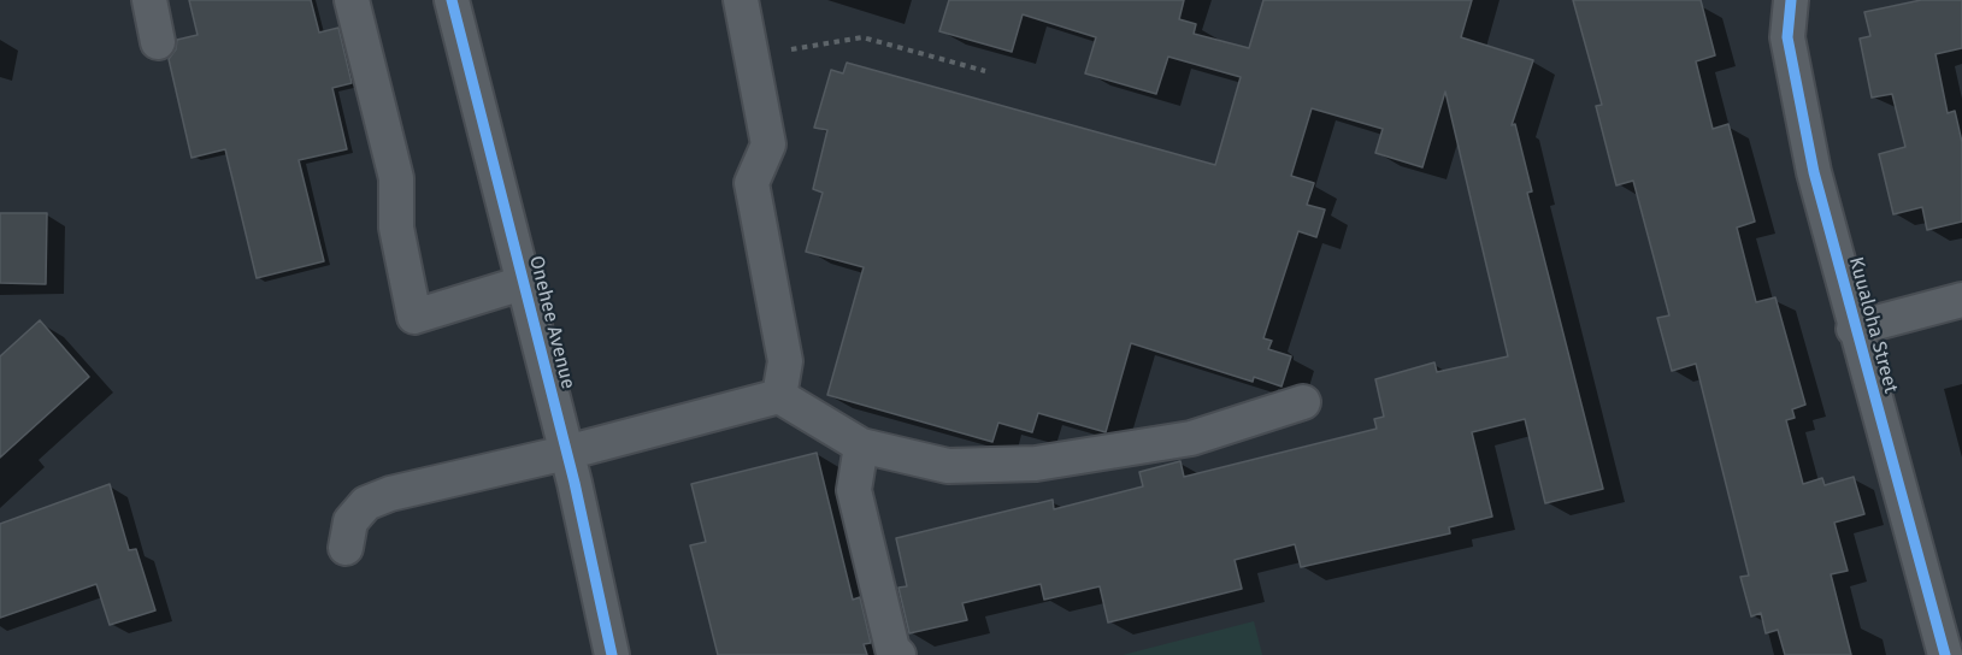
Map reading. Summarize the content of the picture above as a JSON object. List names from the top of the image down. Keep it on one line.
{"streets":{"street":["Onehee Avenue","Kuualoha Street"]}}
